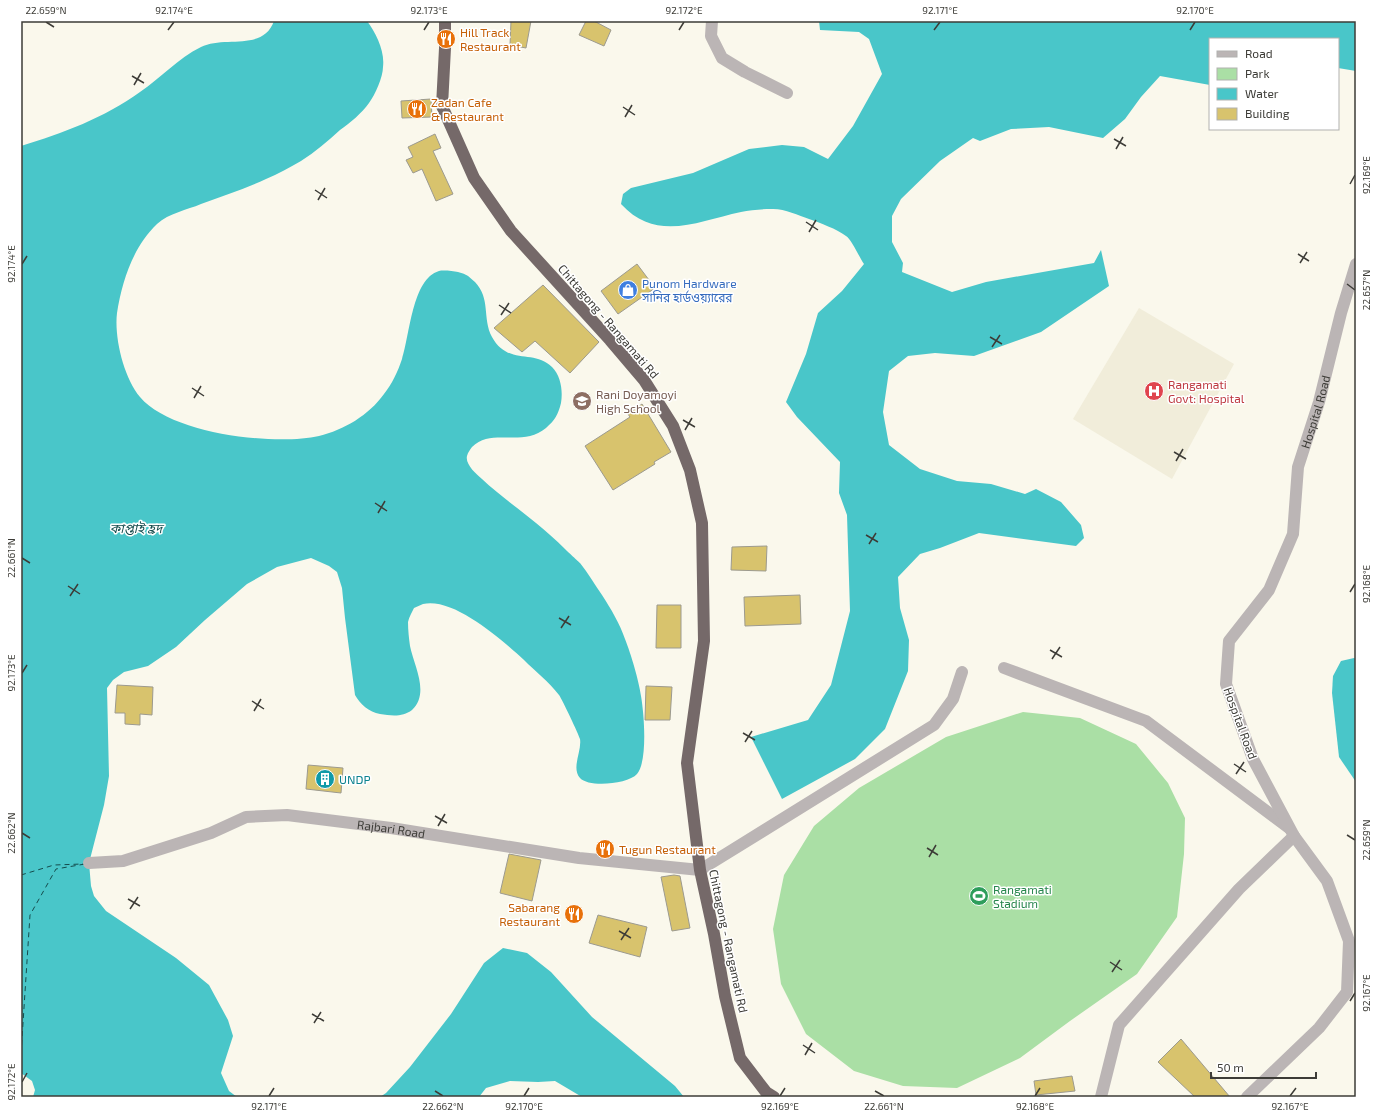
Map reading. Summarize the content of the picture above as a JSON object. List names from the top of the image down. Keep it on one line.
{"streets":{"highway":["Chittagong - Rangamati Rd"],"street":["Hospital Road","Rajbari Road"]},"crossings":[["Chittagong - Rangamati Rd","Rajbari Road"]],"water":["কাপ্তাই হ্রদ"],"places":{"restaurant":["Hill Track Restaurant","Zadan Cafe & Restaurant","Tugun Restaurant","Sabarang Restaurant"],"shop":["Punom Hardware সানির হার্ডওয়্যারের"],"hospital":["Rangamati Govt: Hospital"],"school or university":["Rani Doyamoyi High School"],"building":["UNDP"],"sports":["Rangamati Stadium"]},"legend":["Road","Park","Water","Building"],"scale_bar":"50 m","coordinates":["22.659°N","92.174°E","92.173°E","92.172°E","92.171°E","92.170°E","92.169°E","22.657°N","22.661°N","92.168°E","22.662°N","92.167°E"]}
